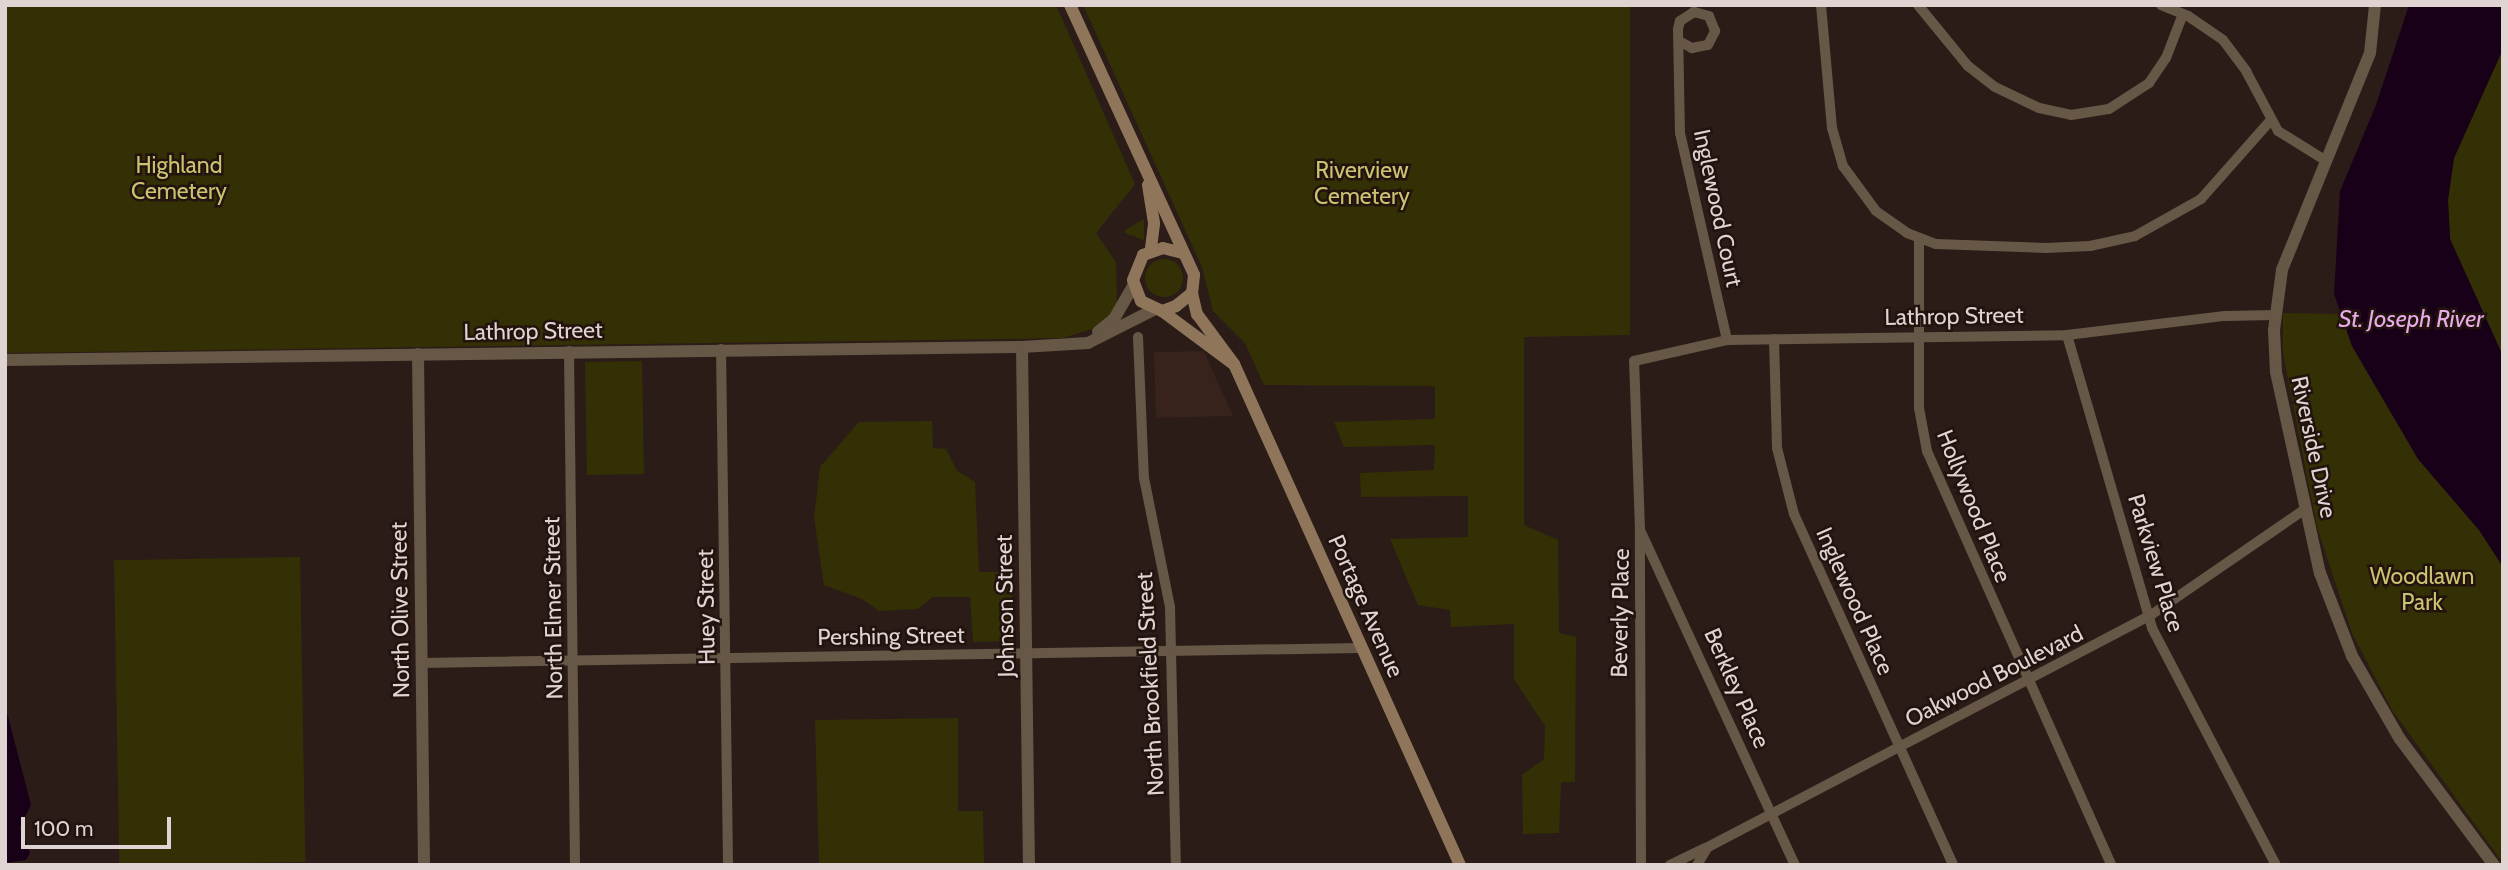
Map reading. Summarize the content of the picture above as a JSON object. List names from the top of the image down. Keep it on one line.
{"streets":{"main road":["Portage Avenue"],"street":["Inglewood Court","Lathrop Street","Riverside Drive","Hollywood Place","Parkview Place","Inglewood Place","Johnson Street","Huey Street","North Elmer Street","North Olive Street","Beverly Place","Pershing Street","Oakwood Boulevard","North Brookfield Street","Berkley Place"]},"crossings":[["Inglewood Court","Lathrop Street"],["Lathrop Street","Riverside Drive"],["Lathrop Street","Hollywood Place"],["Lathrop Street","Parkview Place"],["Lathrop Street","Inglewood Place"],["Lathrop Street","Johnson Street"],["Lathrop Street","Portage Avenue"],["Lathrop Street","Huey Street"],["Lathrop Street","North Elmer Street"],["Lathrop Street","North Olive Street"],["Lathrop Street","Beverly Place"],["Riverside Drive","Oakwood Boulevard"],["Hollywood Place","Oakwood Boulevard"],["Parkview Place","Oakwood Boulevard"],["Inglewood Place","Oakwood Boulevard"],["Johnson Street","Pershing Street"],["Portage Avenue","Pershing Street"],["Huey Street","Pershing Street"],["North Elmer Street","Pershing Street"],["North Olive Street","Pershing Street"],["Beverly Place","Berkley Place"],["Pershing Street","North Brookfield Street"],["Oakwood Boulevard","Berkley Place"]],"water":["St. Joseph River"],"parks":["Highland Cemetery","Riverview Cemetery","Woodlawn Park"],"scale_bar":"100 m"}
